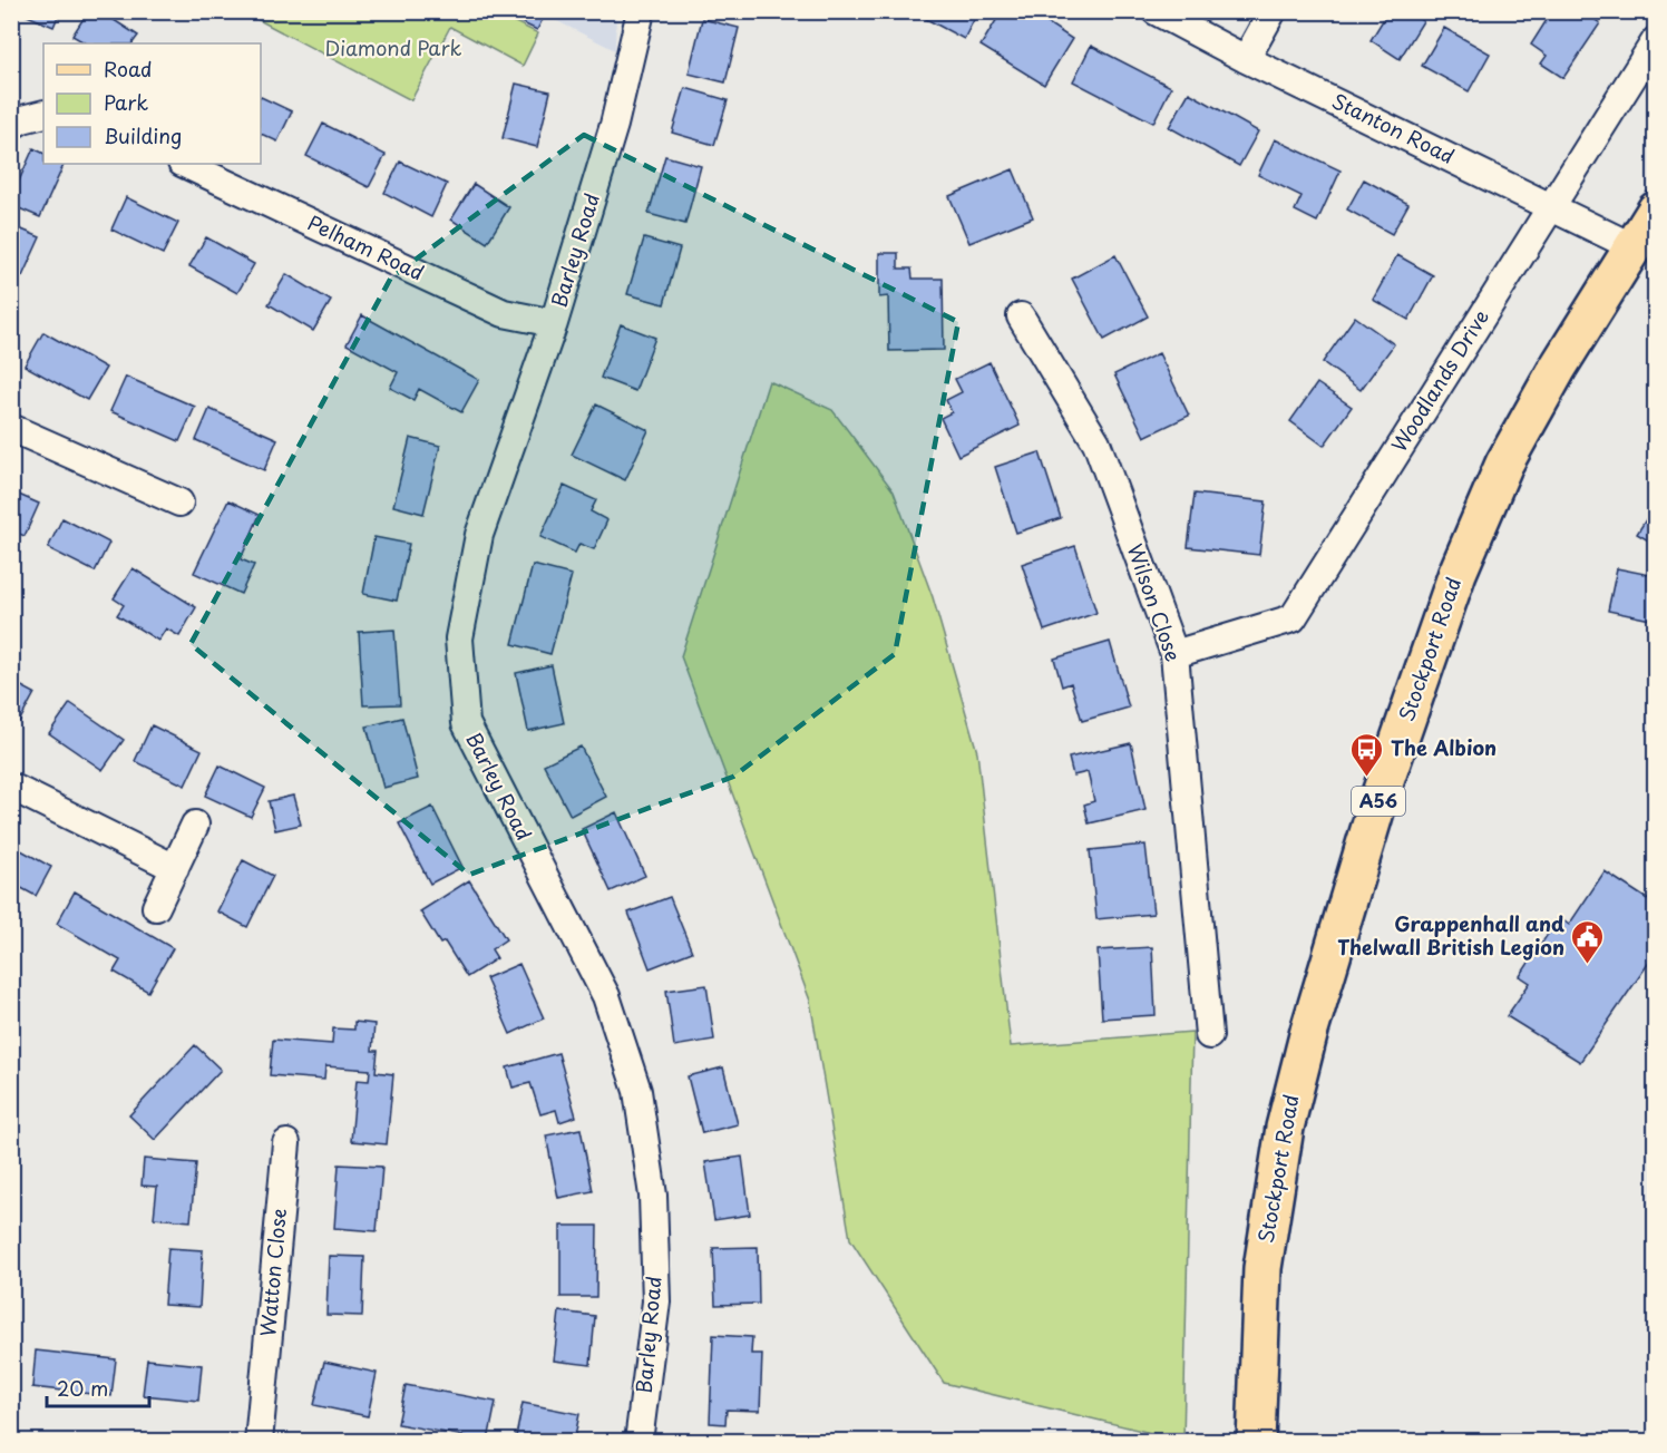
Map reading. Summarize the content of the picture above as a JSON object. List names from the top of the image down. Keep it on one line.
{"streets":{"main road":["Stockport Road","A56"],"street":["Stanton Road","Pelham Road","Barley Road","Woodlands Drive","Wilson Close","Watton Close"]},"crossings":[["Stanton Road","Woodlands Drive"],["Stanton Road","Stockport Road"],["Pelham Road","Barley Road"],["Woodlands Drive","Wilson Close"]],"parks":["Diamond Park"],"places":{"bus stop":["The Albion"],"public building":["Grappenhall and Thelwall British Legion"]},"legend":["Road","Park","Building"],"scale_bar":"20 m"}
